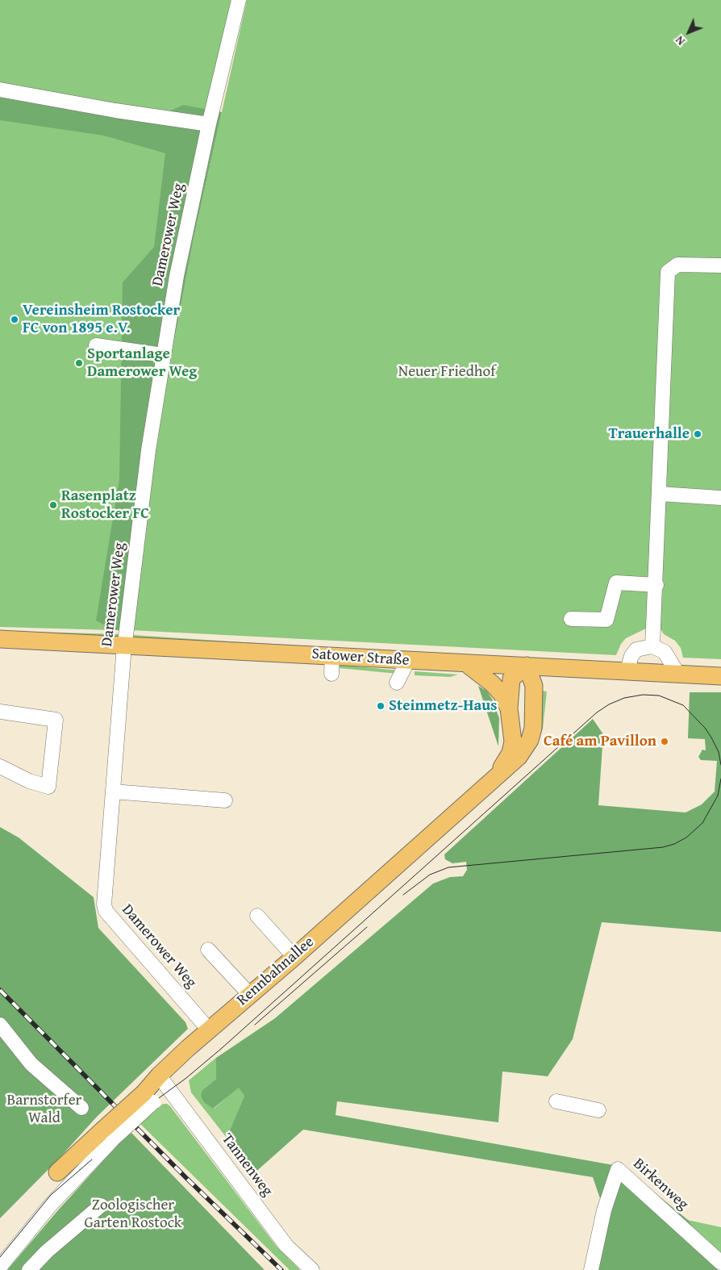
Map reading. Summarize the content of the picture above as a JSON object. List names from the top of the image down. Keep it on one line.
{"streets":{"main road":["Satower Straße","Rennbahnallee"],"street":["Damerower Weg","Tannenweg","Birkenweg"]},"crossings":[["Damerower Weg","Satower Straße"],["Satower Straße","Rennbahnallee"],["Rennbahnallee","Tannenweg"]],"parks":["Neuer Friedhof","Barnstorfer Wald","Zoologischer Garten Rostock"],"places":["Vereinsheim Rostocker FC von 1895 e.V.","Sportanlage Damerower Weg","Trauerhalle","Rasenplatz Rostocker FC","Steinmetz-Haus","Café am Pavillon"],"north":"bottom left"}
